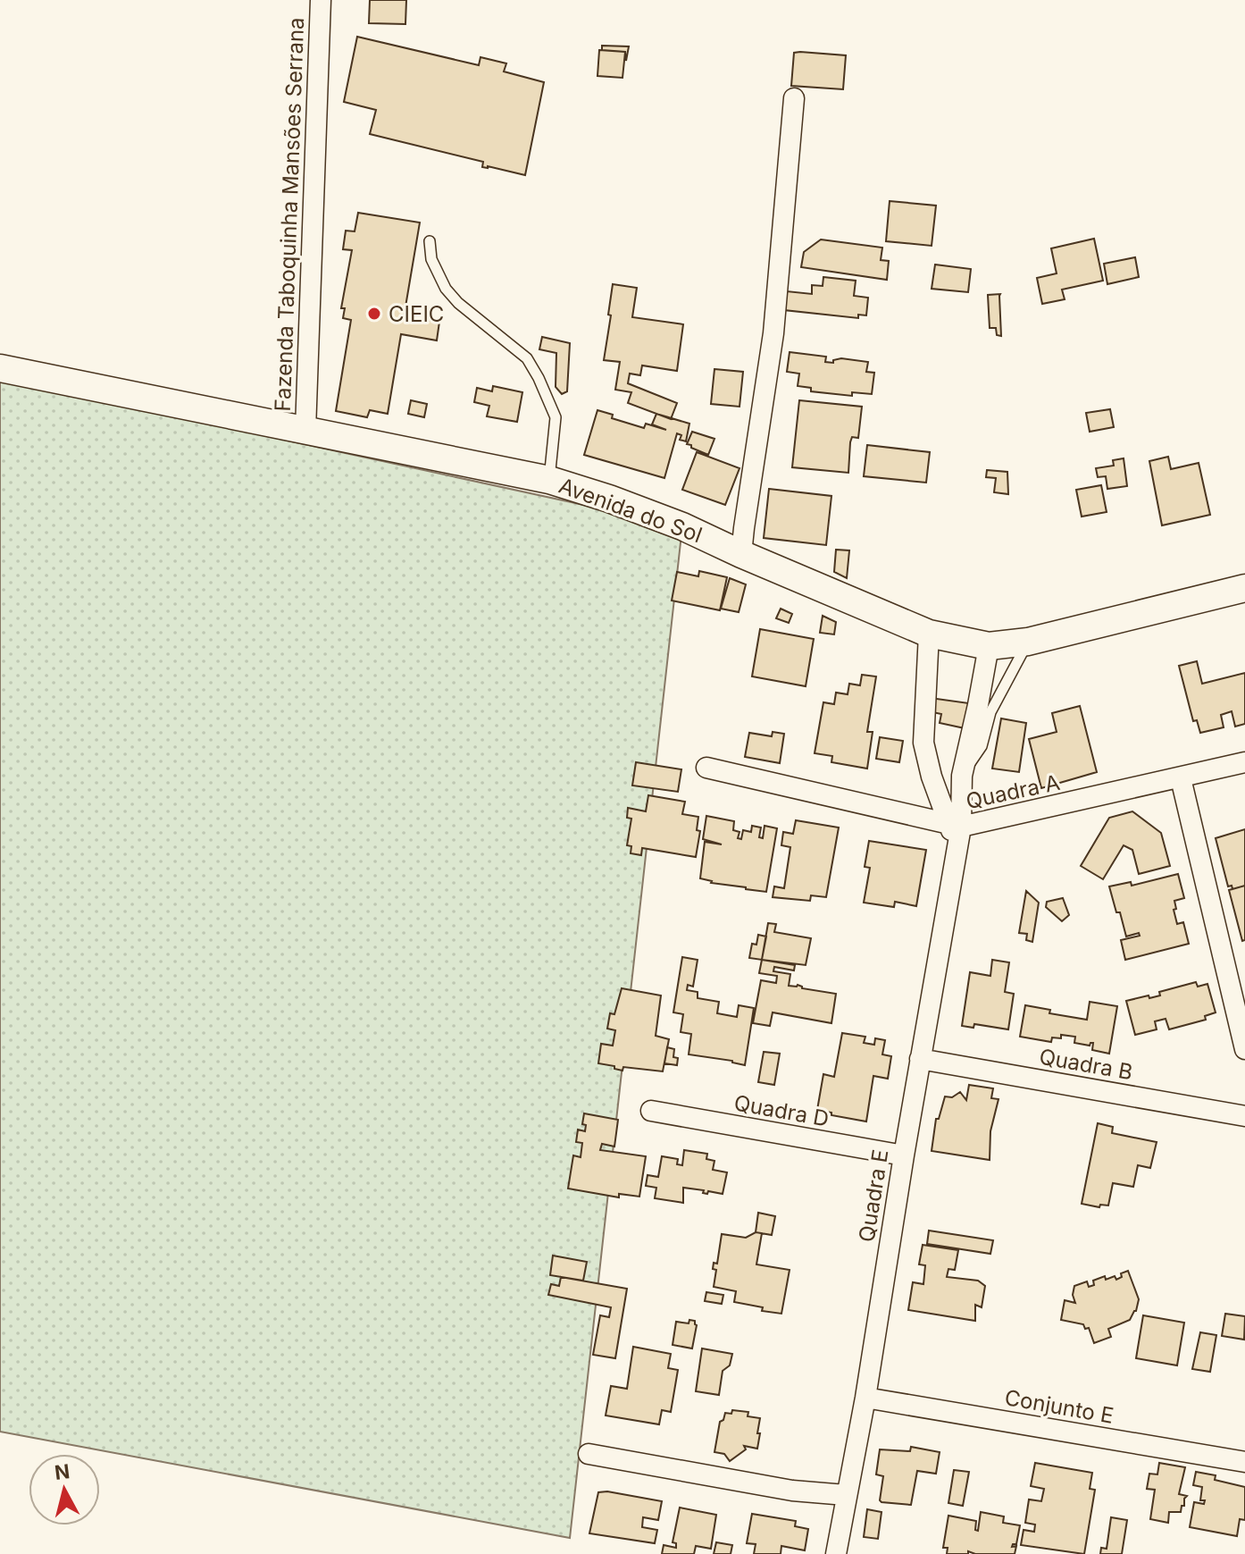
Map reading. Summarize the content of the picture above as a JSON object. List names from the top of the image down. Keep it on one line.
{"streets":{"street":["Fazenda Taboquinha Mansões Serrana","Avenida do Sol","Quadra A","Quadra B","Quadra D","Quadra E","Conjunto E"]},"crossings":[["Fazenda Taboquinha Mansões Serrana","Avenida do Sol"],["Avenida do Sol","Quadra E"],["Quadra A","Quadra E"],["Quadra B","Quadra E"],["Quadra D","Quadra E"],["Quadra E","Conjunto E"]],"places":["CIEIC"],"north":"top"}
